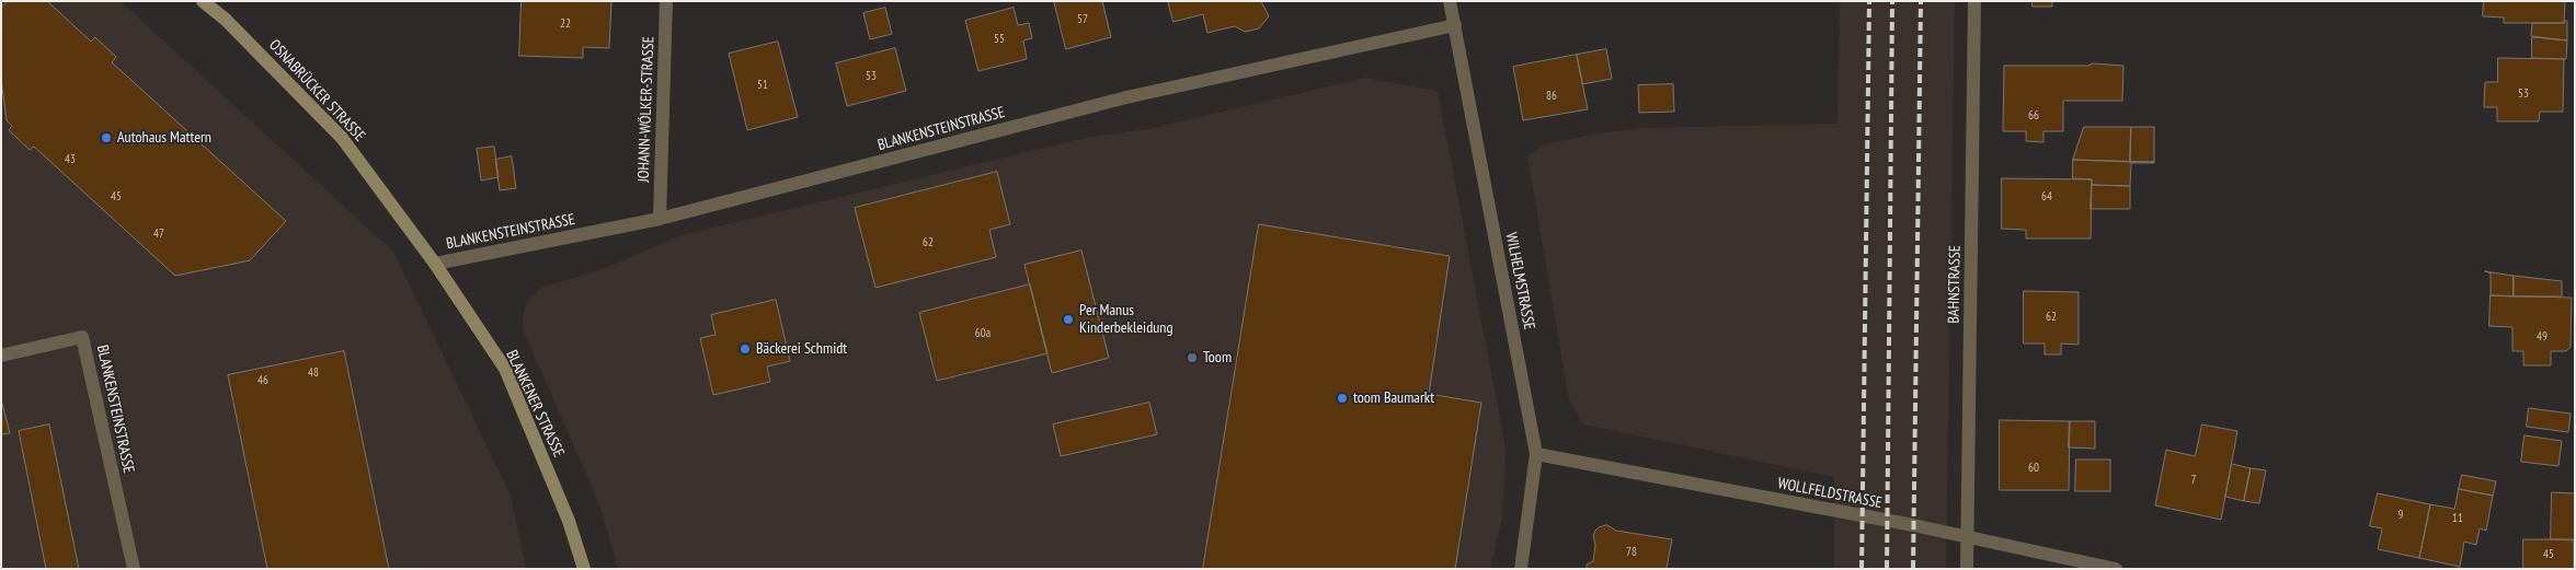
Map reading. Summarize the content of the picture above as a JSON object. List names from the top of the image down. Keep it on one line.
{"streets":{"main road":["OSNABRÜCKER STRASSE","BLANKENER STRASSE"],"street":["JOHANN-WÖLKER-STRASSE","BLANKENSTEINSTRASSE","WILHELMSTRASSE","BAHNSTRASSE","WOLLFELDSTRASSE"]},"crossings":[["OSNABRÜCKER STRASSE","BLANKENSTEINSTRASSE"],["OSNABRÜCKER STRASSE","BLANKENER STRASSE"],["JOHANN-WÖLKER-STRASSE","BLANKENSTEINSTRASSE"],["BLANKENSTEINSTRASSE","WILHELMSTRASSE"],["BLANKENSTEINSTRASSE","BLANKENER STRASSE"],["WILHELMSTRASSE","WOLLFELDSTRASSE"],["BAHNSTRASSE","WOLLFELDSTRASSE"]],"places":["Autohaus Mattern","Per Manus Kinderbekleidung","Bäckerei Schmidt","Toom","toom Baumarkt"],"house_numbers":["57","22","55","53","51","53","86","66","43","45","64","47","62","62","60a","49","48","46","60","7","9","11","78","45"]}
